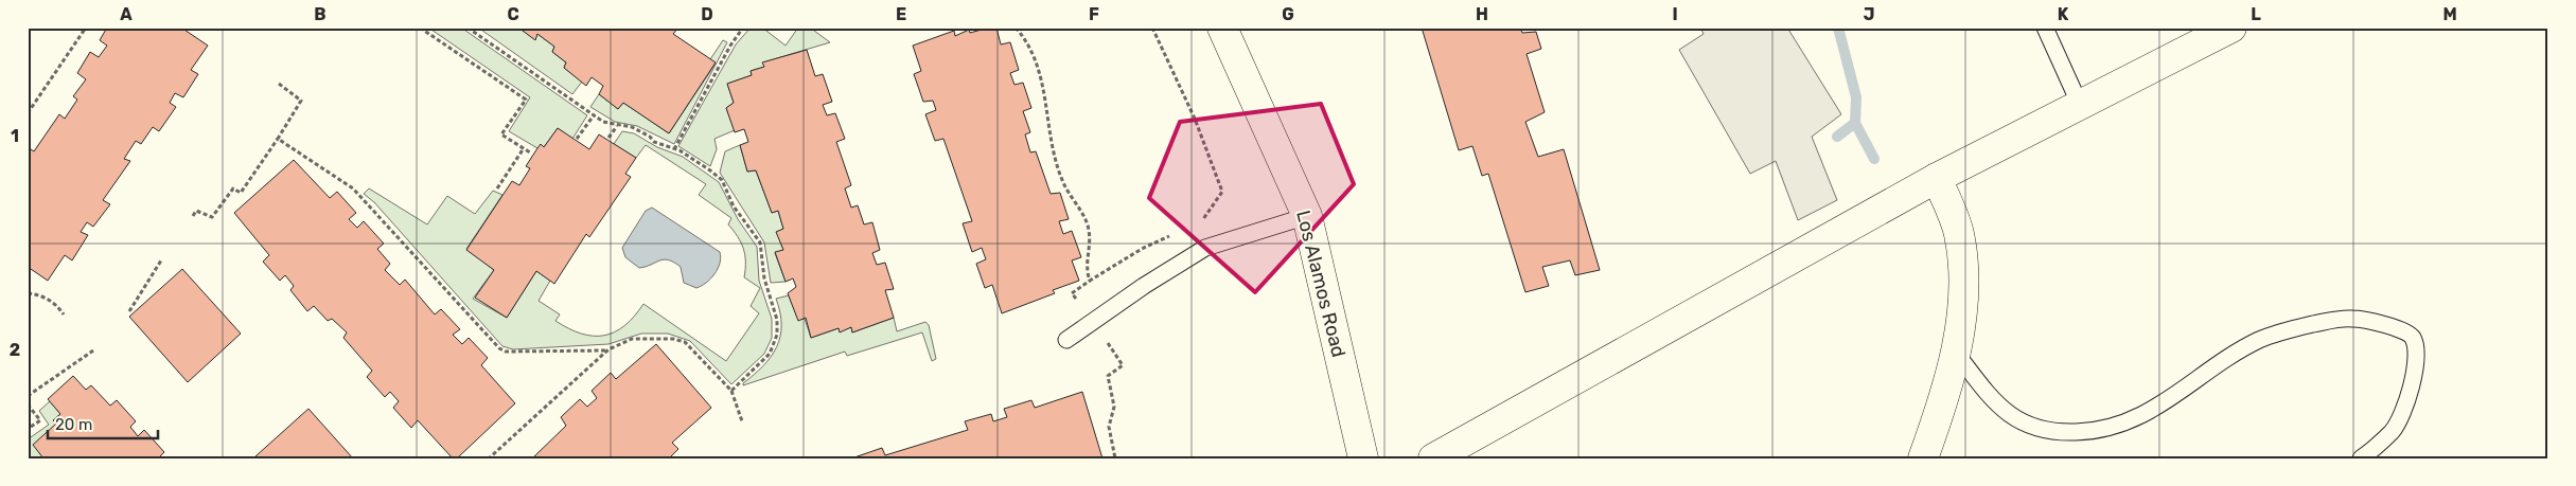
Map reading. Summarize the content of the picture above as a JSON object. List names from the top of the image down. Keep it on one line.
{"streets":{"street":["Los Alamos Road"]},"scale_bar":"20 m","grid":{"columns":["A","B","C","D","E","F","G","H","I","J","K","L","M"],"rows":["1","2"]}}
